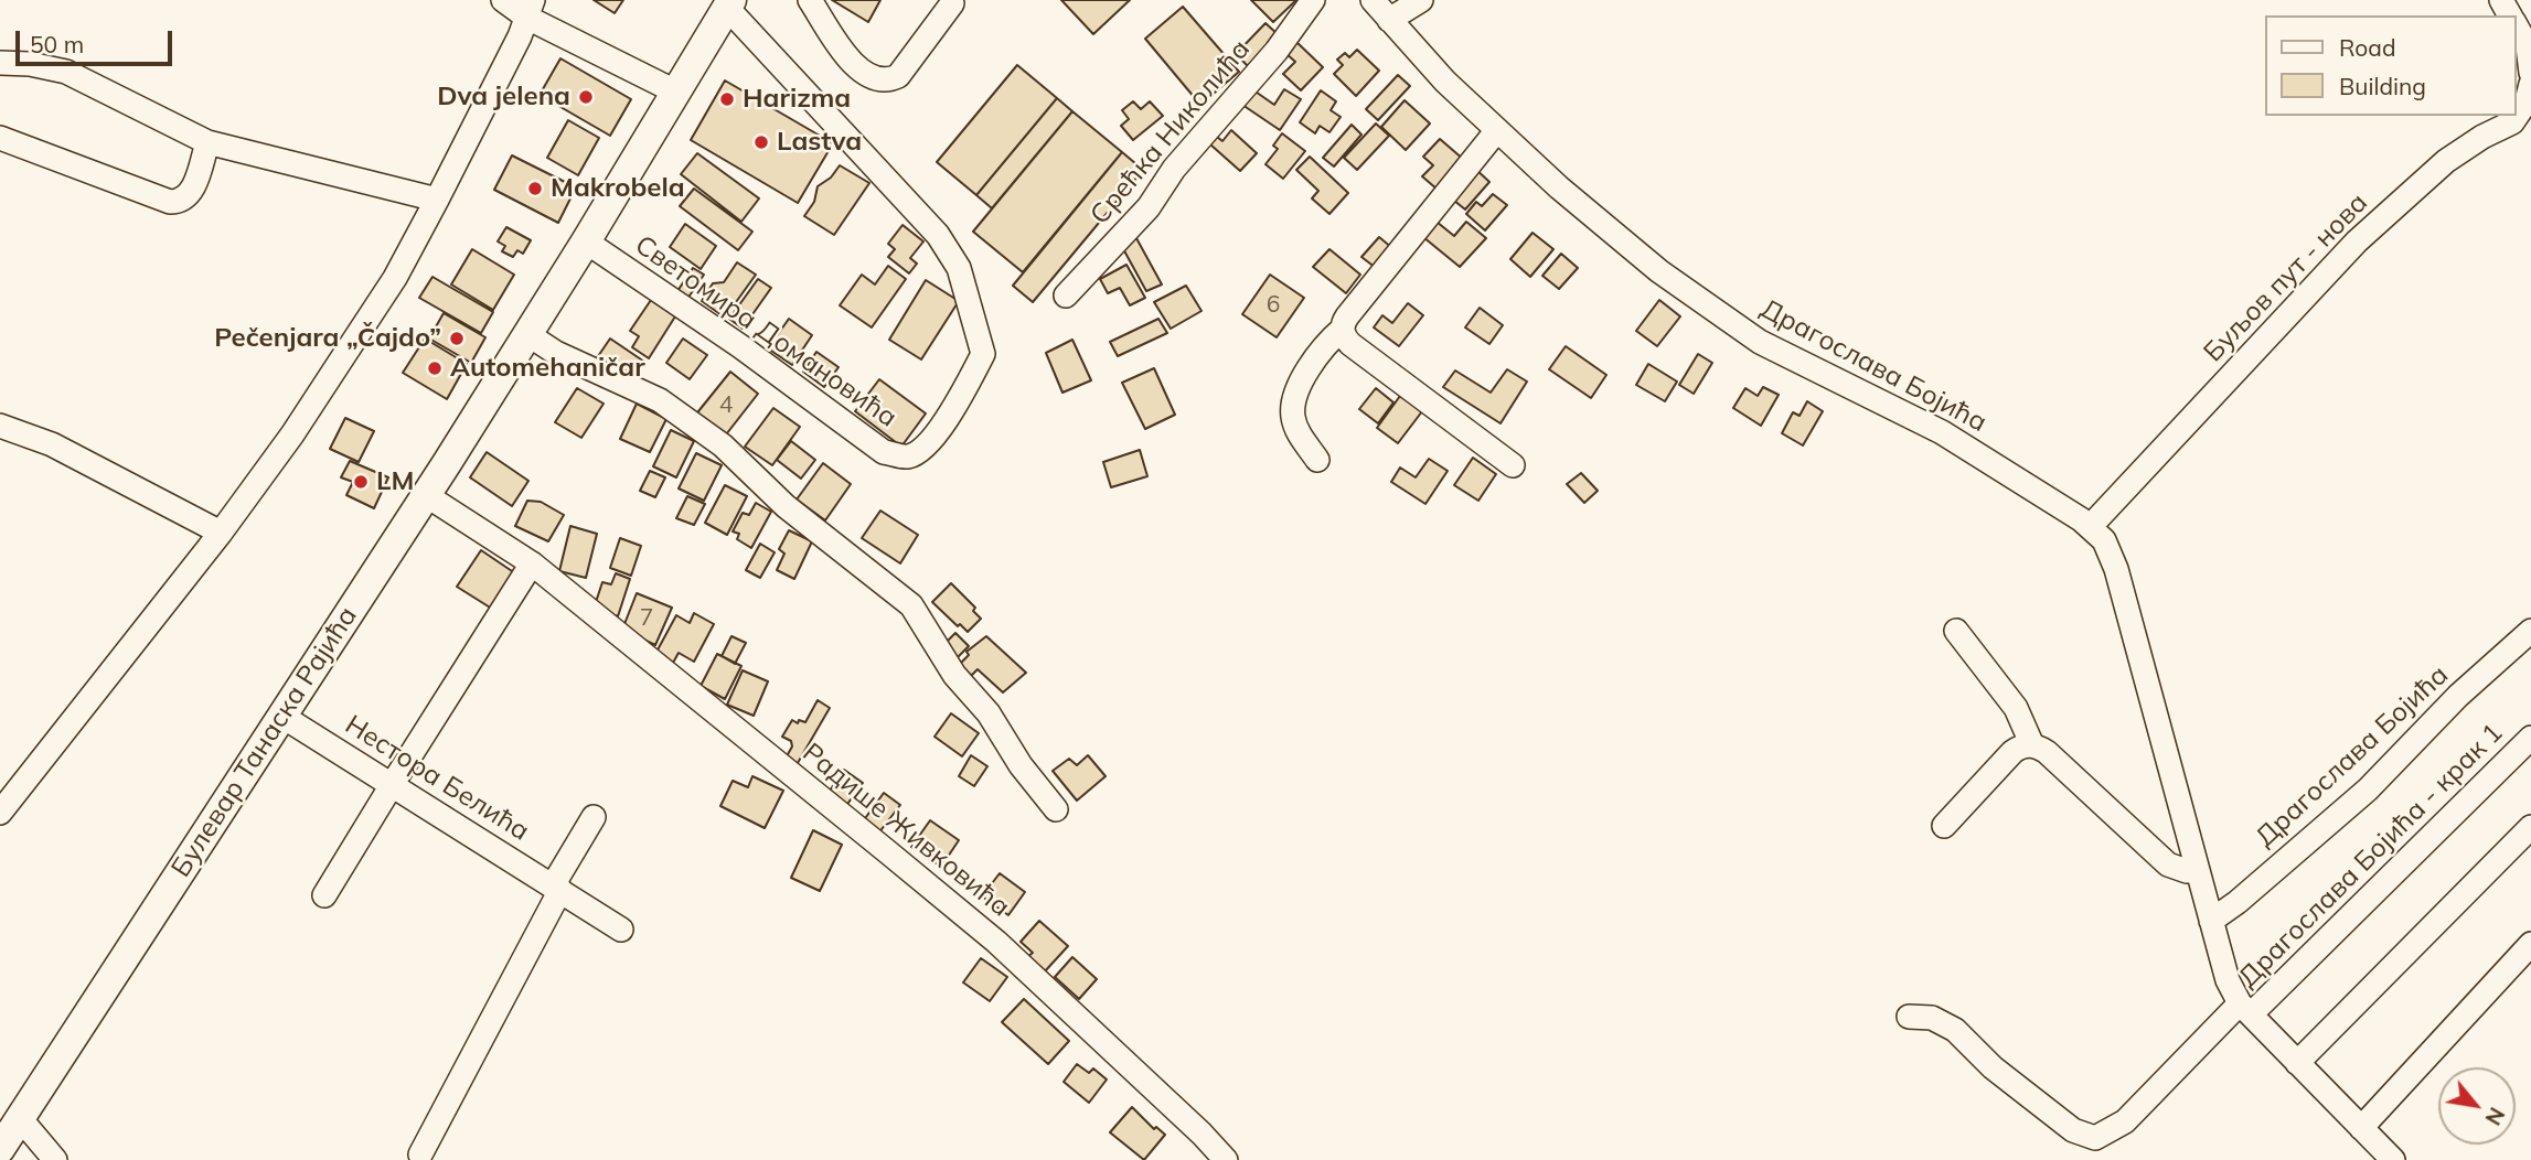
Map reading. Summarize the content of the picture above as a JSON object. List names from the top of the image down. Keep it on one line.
{"streets":{"main road":["Булевар Танаска Рајића"],"street":["Срећка Николића","Буљов пут - нова","Светомира Домановића","Драгослава Бојића","Нестора Белића","Радише Живковића","Драгослава Бојића - крак 1"]},"crossings":[["Буљов пут - нова","Драгослава Бојића"],["Светомира Домановића","Булевар Танаска Рајића"],["Драгослава Бојића","Драгослава Бојића - крак 1"],["Булевар Танаска Рајића","Нестора Белића"],["Булевар Танаска Рајића","Радише Живковића"]],"places":["Dva jelena","Harizma","Lastva","Makrobela","Pečenjara „Čajdo”","Automehaničar","LM"],"house_numbers":["6","4","7"],"legend":["Road","Building"],"scale_bar":"50 m","north":"bottom right"}
